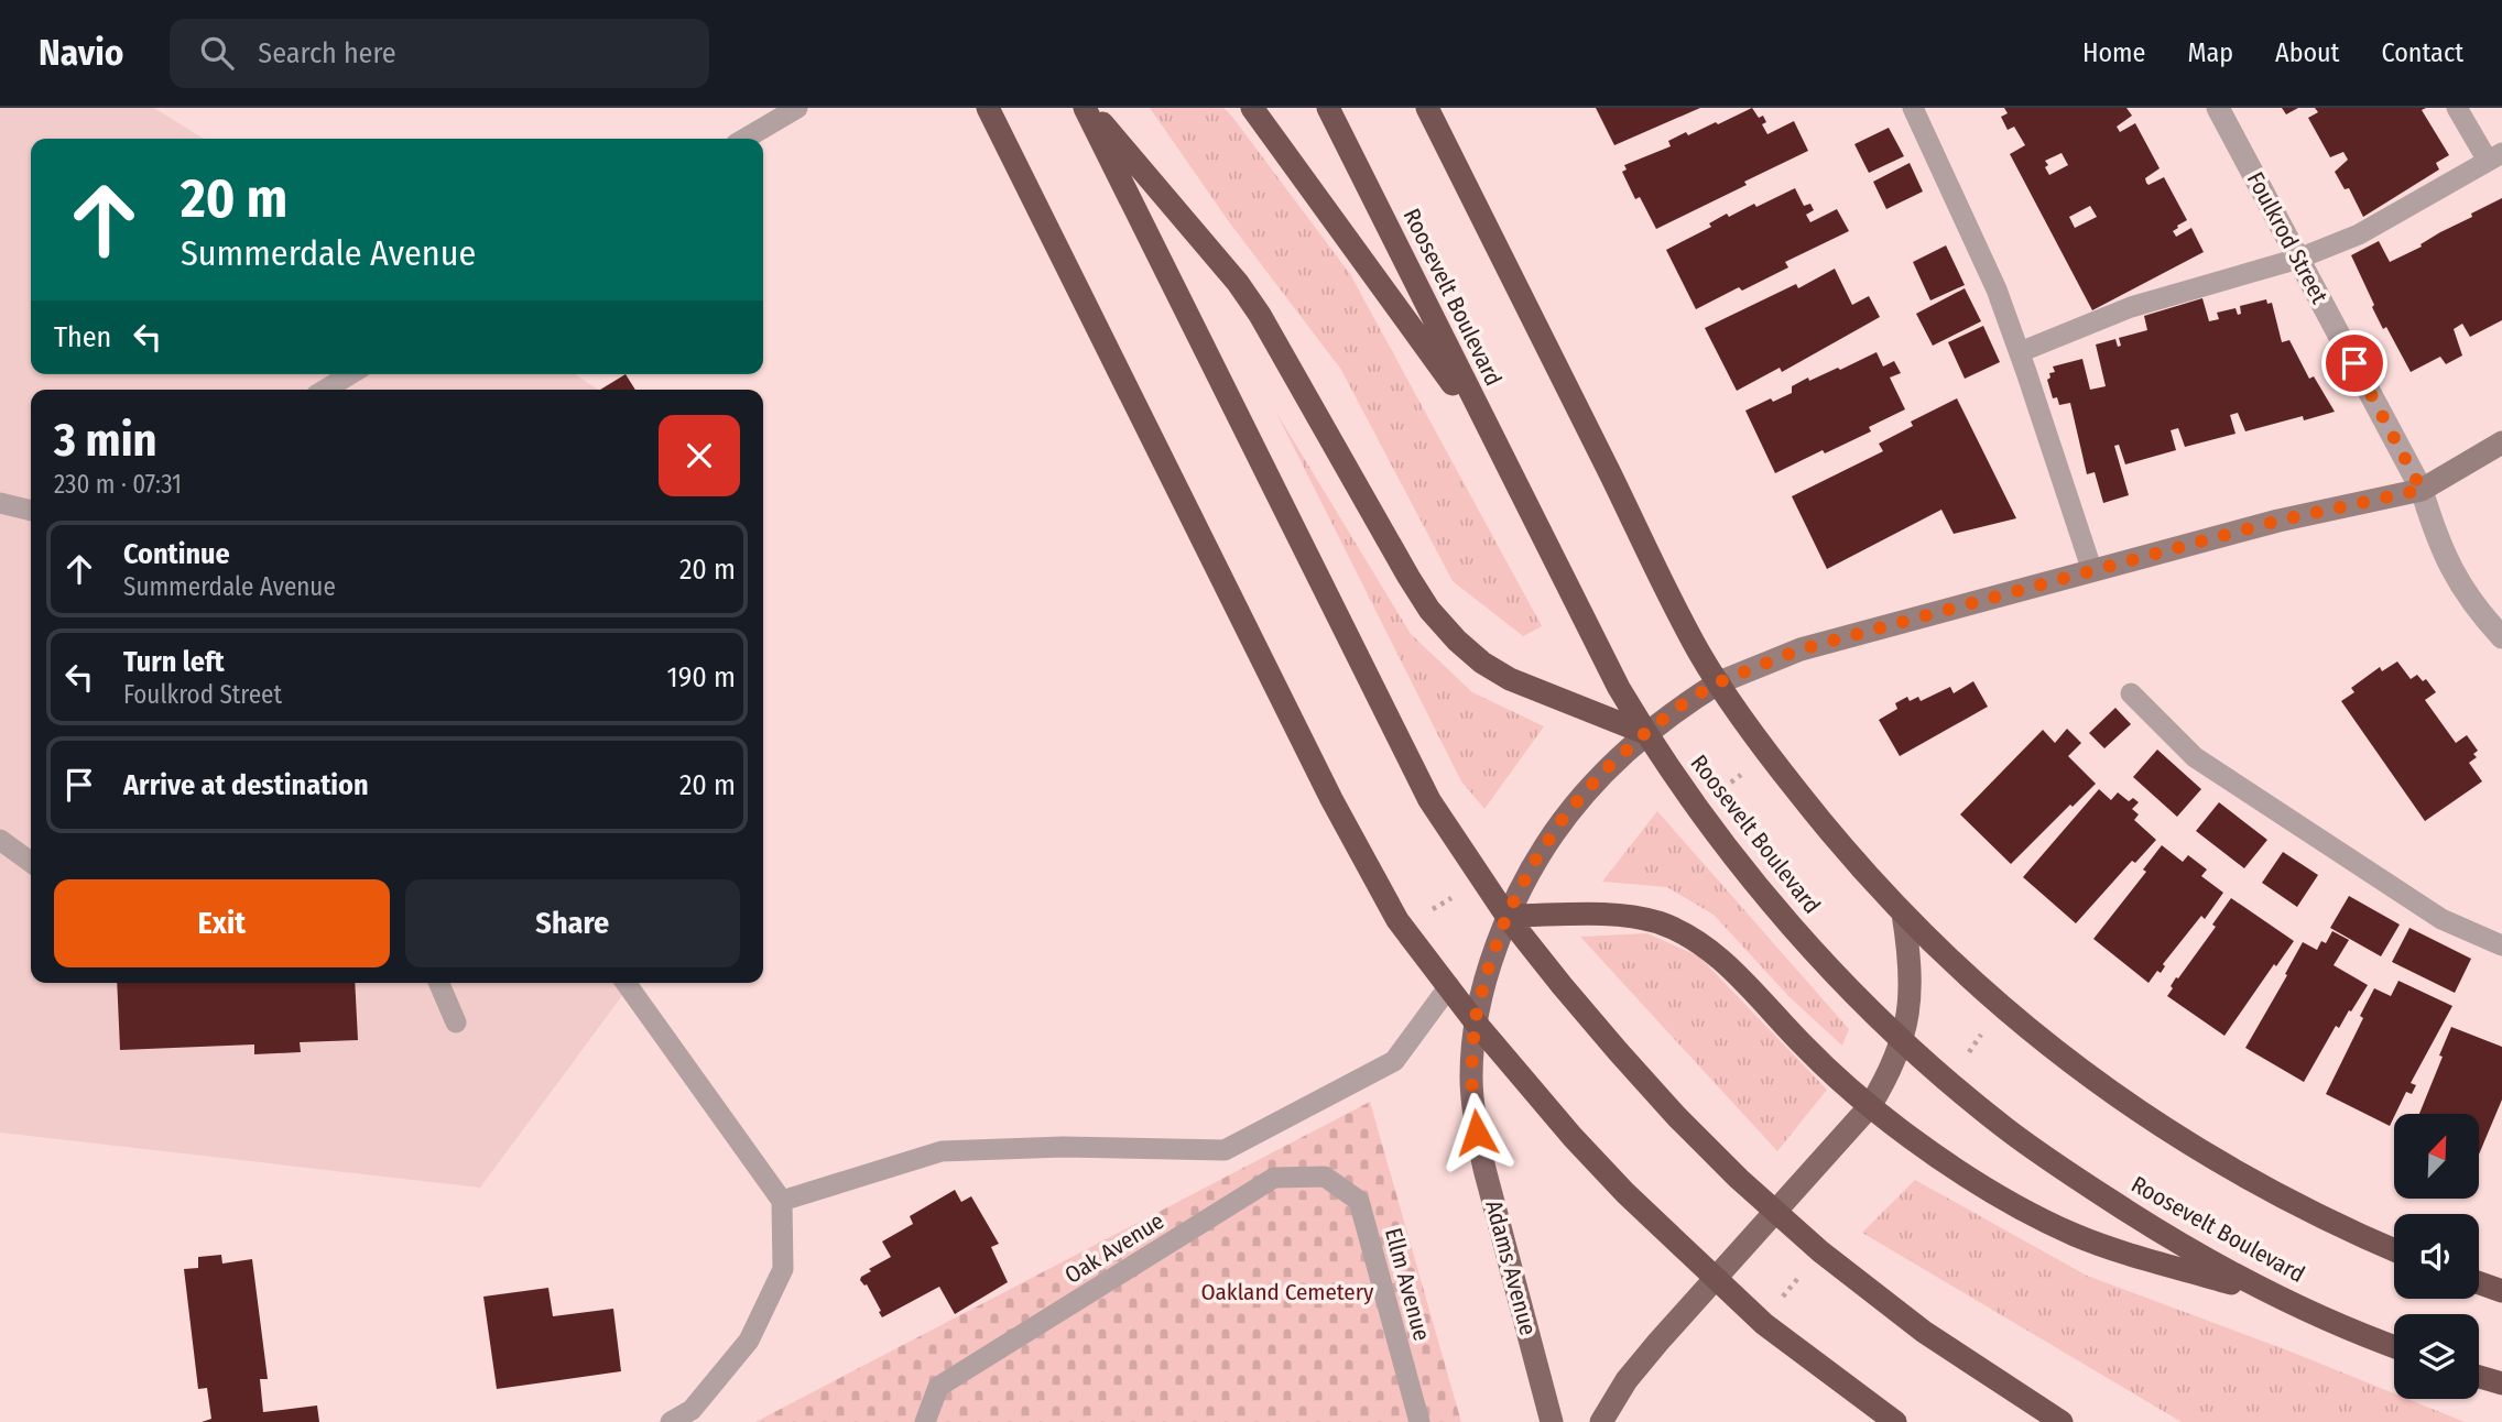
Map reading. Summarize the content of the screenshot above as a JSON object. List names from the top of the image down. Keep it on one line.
{"streets":{"highway":["Roosevelt Boulevard"],"main road":["Adams Avenue"],"street":["Foulkrod Street"],"lane":["Oak Avenue","Ellm Avenue"]},"crossings":[["Roosevelt Boulevard","Adams Avenue"],["Oak Avenue","Ellm Avenue"]],"parks":["Oakland Cemetery"],"north":"top right","page":{"header":"Navio","search":"Search here","nav":["Home","Map","About","Contact"],"turn":["20 m","Summerdale Avenue"],"then":"Then","heading":["3 min","230 m · 07:31"],"list":[{"name":"Continue","note":"Summerdale Avenue","value":"20 m"},{"name":"Turn left","note":"Foulkrod Street","value":"190 m"},{"name":"Arrive at destination","value":"20 m"}],"buttons":["Exit","Share"]}}
